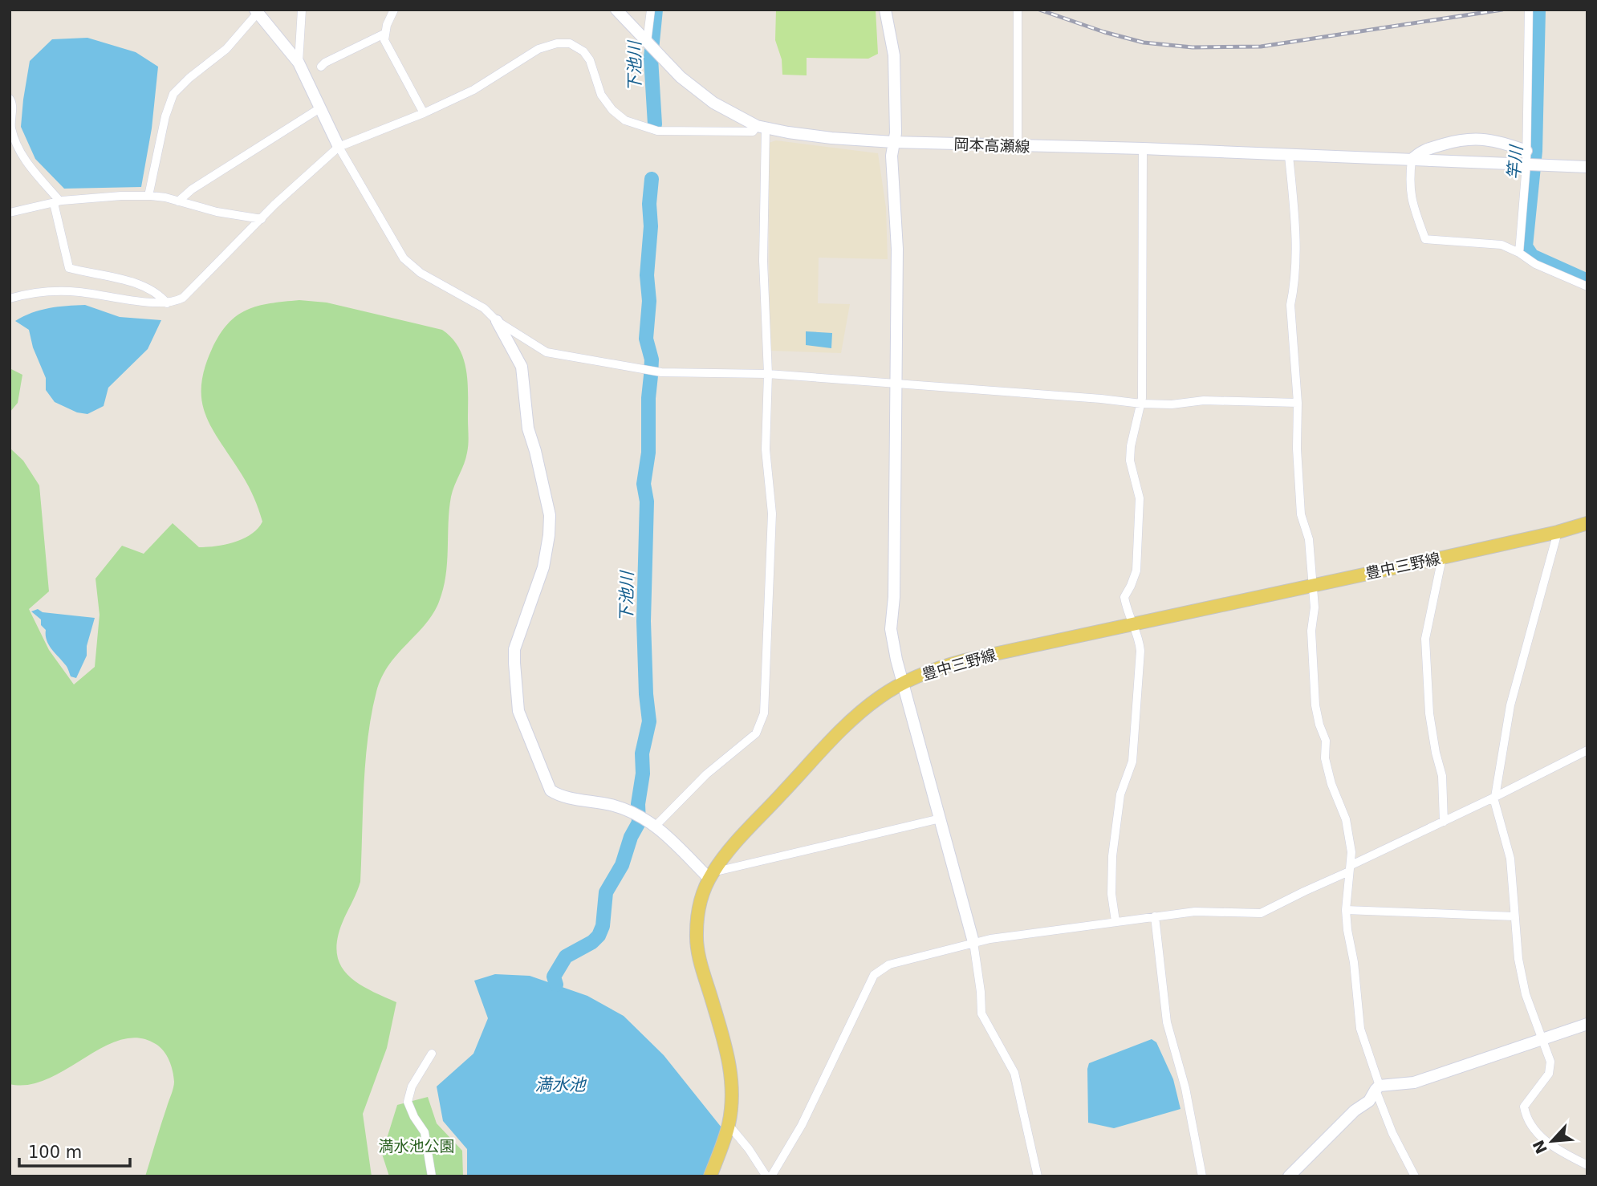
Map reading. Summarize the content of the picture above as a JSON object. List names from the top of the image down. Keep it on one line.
{"streets":{"main road":["豊中三野線"],"street":["岡本高瀬線"]},"water":["下池川","竿川","満水池"],"parks":["満水池公園"],"scale_bar":"100 m","north":"bottom left"}
